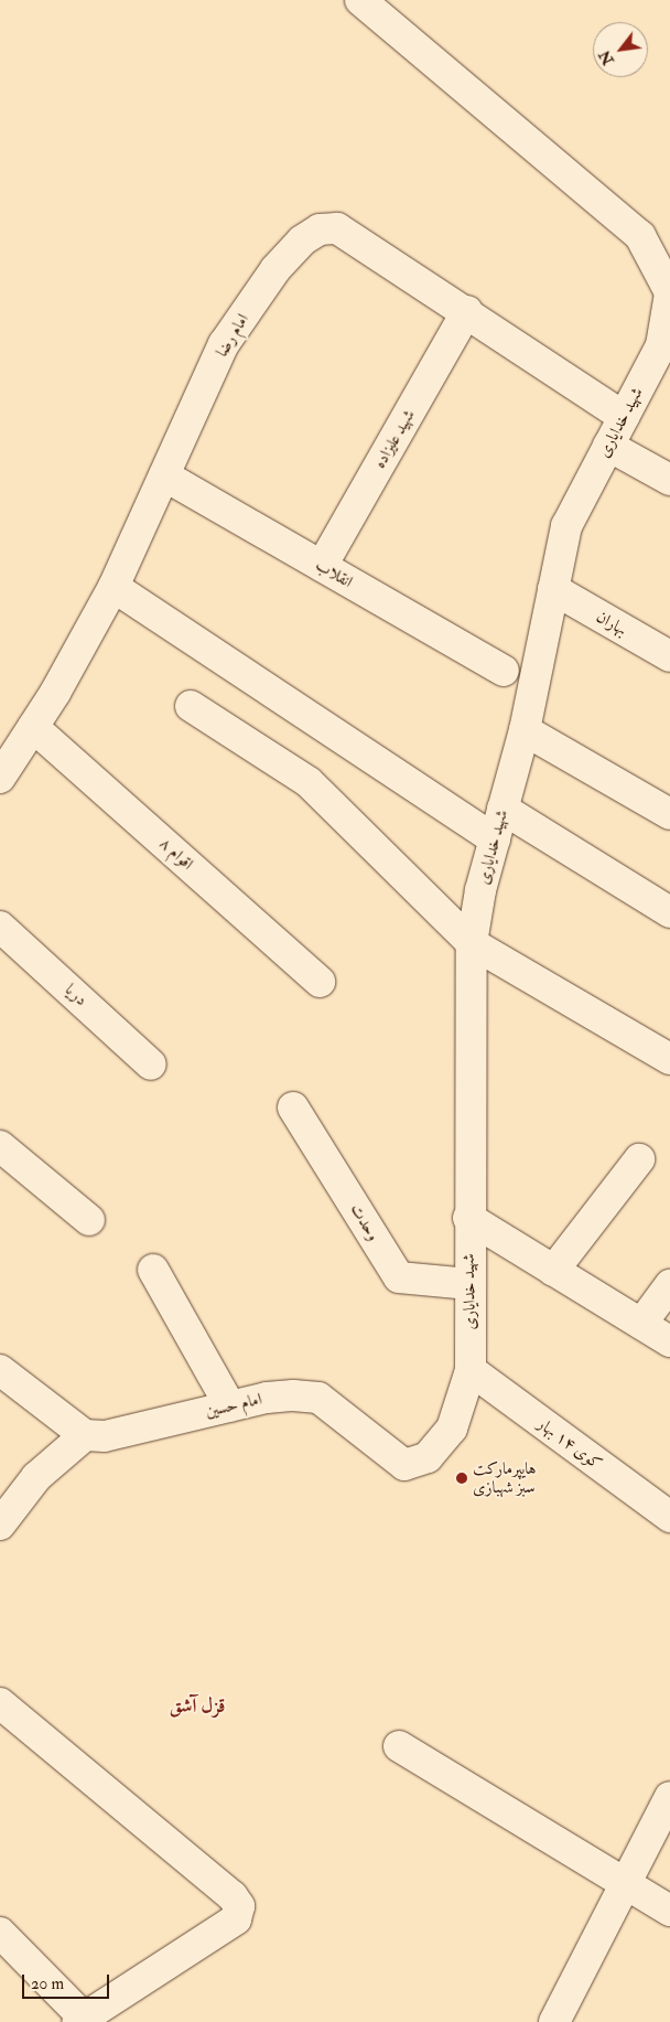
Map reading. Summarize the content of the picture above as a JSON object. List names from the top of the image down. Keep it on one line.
{"streets":{"street":["امام رضا","شهید خدایاری","شهید علیزاده","انقلاب","بهاران","اقوام ۸","دریا","وحدت","امام حسین","کوی ۱۴ بهار"]},"crossings":[["امام رضا","شهید خدایاری"],["امام رضا","شهید علیزاده"],["امام رضا","انقلاب"],["امام رضا","اقوام ۸"],["شهید خدایاری","بهاران"],["شهید خدایاری","وحدت"],["شهید خدایاری","امام حسین"],["شهید خدایاری","کوی ۱۴ بهار"],["شهید علیزاده","انقلاب"]],"districts":["قزل آشق"],"places":["هایپرمارکت سبز شهبازی"],"scale_bar":"20 m","north":"bottom left"}
